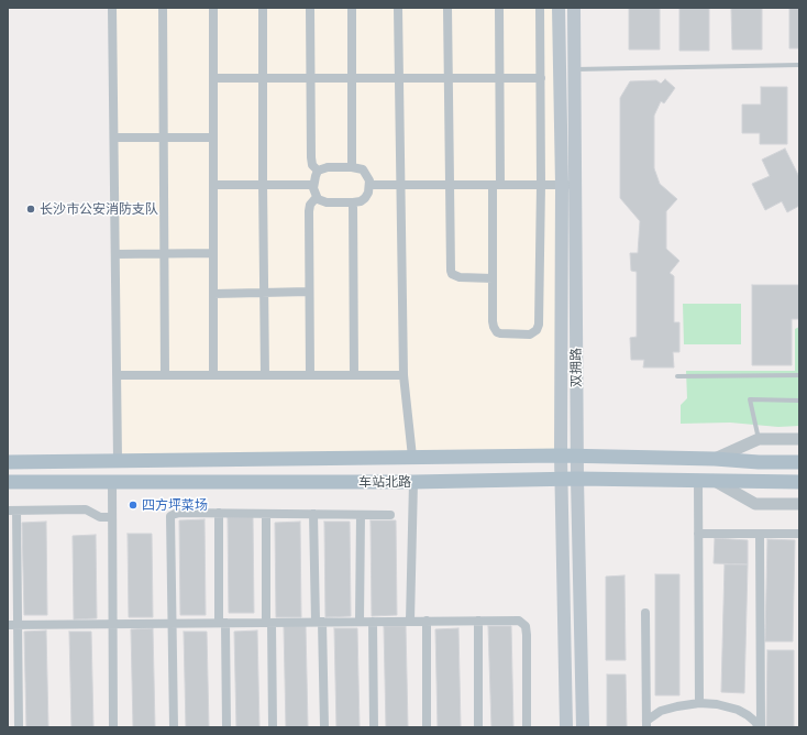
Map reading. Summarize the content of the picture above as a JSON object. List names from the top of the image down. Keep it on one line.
{"streets":{"main road":["双拥路","车站北路"]},"crossings":[["双拥路","车站北路"]],"places":["长沙市公安消防支队","四方坪菜场"]}
